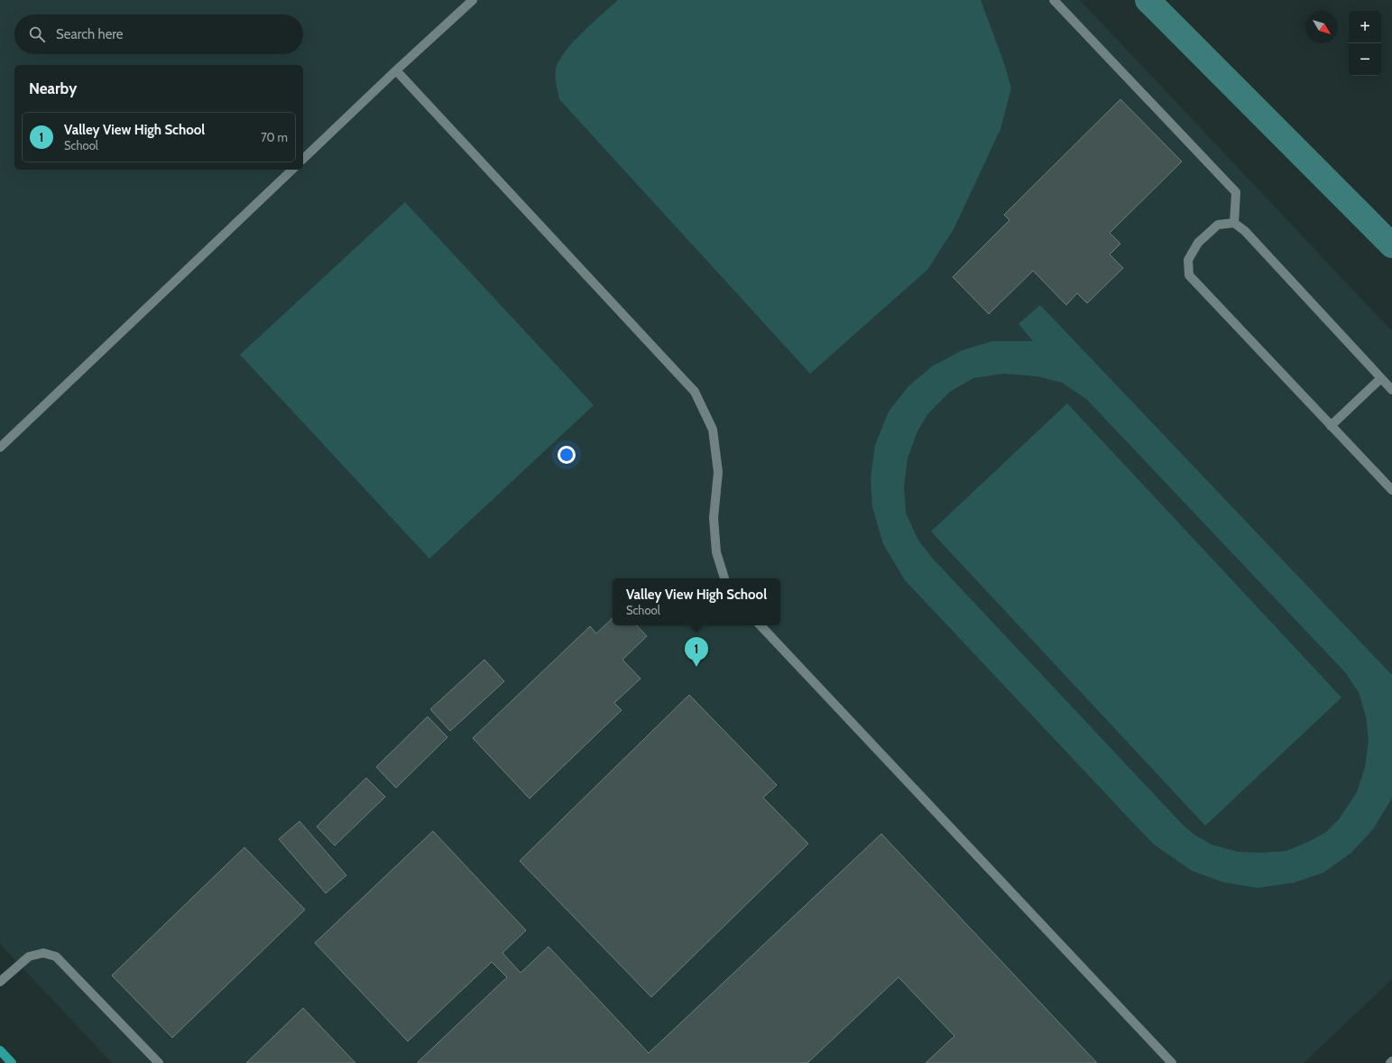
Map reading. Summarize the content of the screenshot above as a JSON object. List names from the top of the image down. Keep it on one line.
{"north":"bottom right","page":{"map_buttons":["+","−"],"search":"Search here","heading":"Nearby","list":[{"mark":"1","name":"Valley View High School","note":"School","value":"70 m"}],"popup":["Valley View High School","School"],"pins":"1"}}
